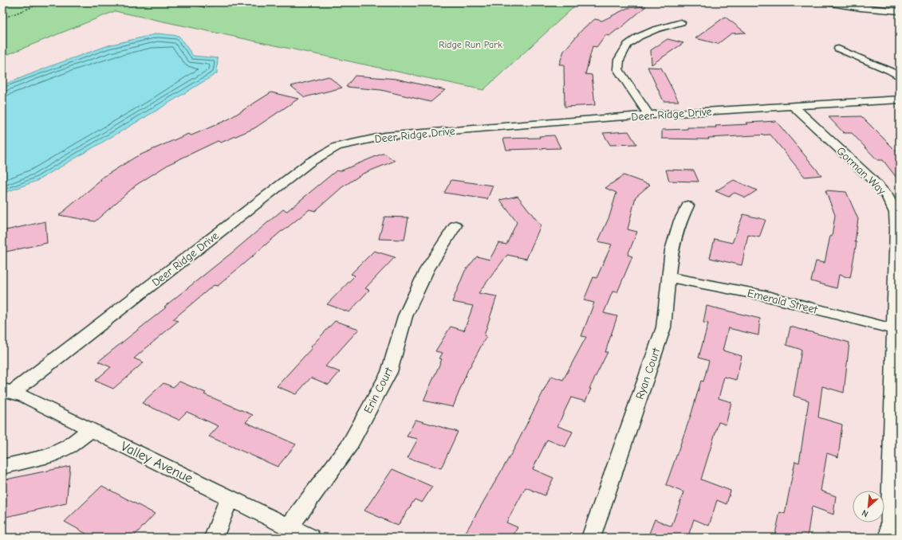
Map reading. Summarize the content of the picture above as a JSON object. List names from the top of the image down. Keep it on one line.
{"streets":{"street":["Deer Ridge Drive","Gorman Way","Emerald Street","Ryan Court","Erin Court","Valley Avenue"]},"crossings":[["Deer Ridge Drive","Gorman Way"],["Deer Ridge Drive","Valley Avenue"],["Gorman Way","Emerald Street"],["Emerald Street","Ryan Court"],["Erin Court","Valley Avenue"]],"parks":["Ridge Run Park"],"north":"bottom left"}
